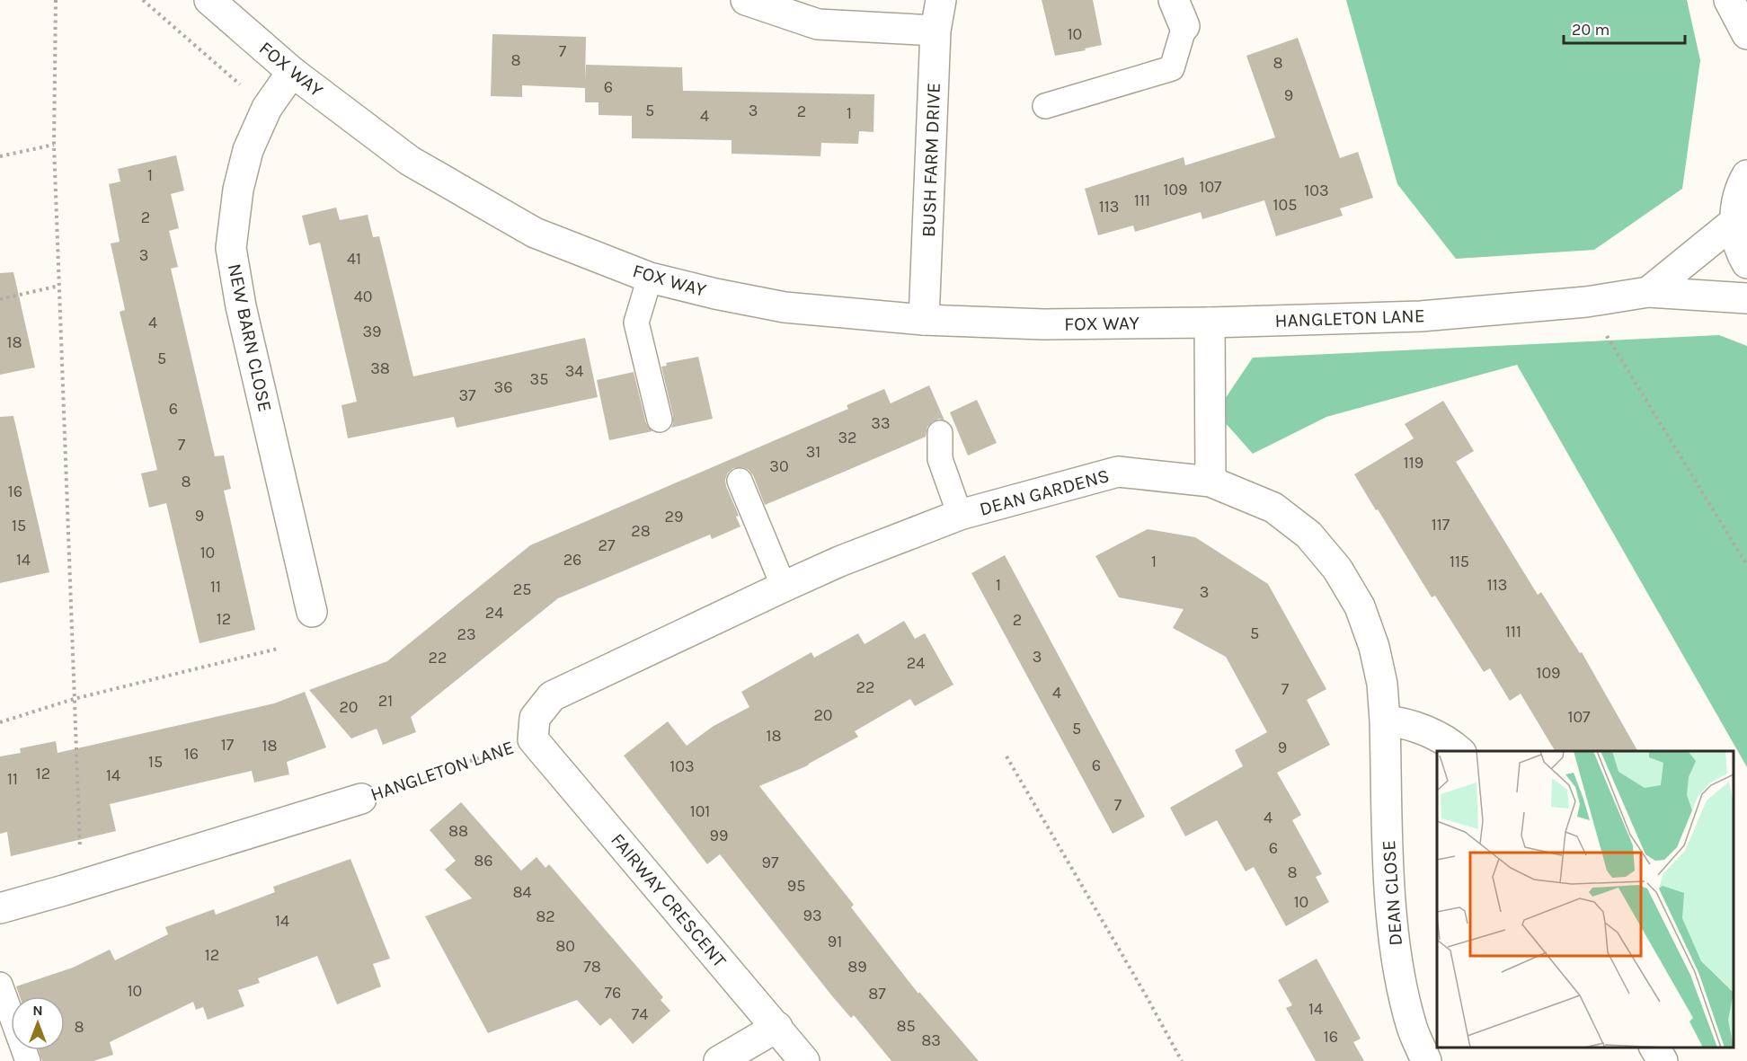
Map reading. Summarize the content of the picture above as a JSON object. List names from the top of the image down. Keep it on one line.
{"streets":{"main road":["FOX WAY","BUSH FARM DRIVE","HANGLETON LANE","NEW BARN CLOSE","DEAN GARDENS","DEAN CLOSE","FAIRWAY CRESCENT"]},"crossings":[["FOX WAY","BUSH FARM DRIVE"],["FOX WAY","HANGLETON LANE"],["FOX WAY","NEW BARN CLOSE"],["HANGLETON LANE","DEAN GARDENS"],["HANGLETON LANE","FAIRWAY CRESCENT"],["DEAN GARDENS","DEAN CLOSE"]],"house_numbers":["10","7","8","8","6","9","5","3","2","1","4","1","107","109","103","111","105","113","2","3","41","40","4","39","18","5","38","34","35","36","37","6","33","32","7","31","119","30","8","16","9","29","117","15","28","27","10","14","26","1","115","1","113","11","25","3","24","12","2","111","5","23","3","22","24","109","22","7","4","21","20","20","107","5","18","17","18","9","16","15","6","103","12","14","11","7","101","4","88","99","6","86","97","8","95","84","10","93","82","14","91","80","12","78","89","10","76","87","14","74","85","8","16","83"],"scale_bar":"20 m","north":"top"}
